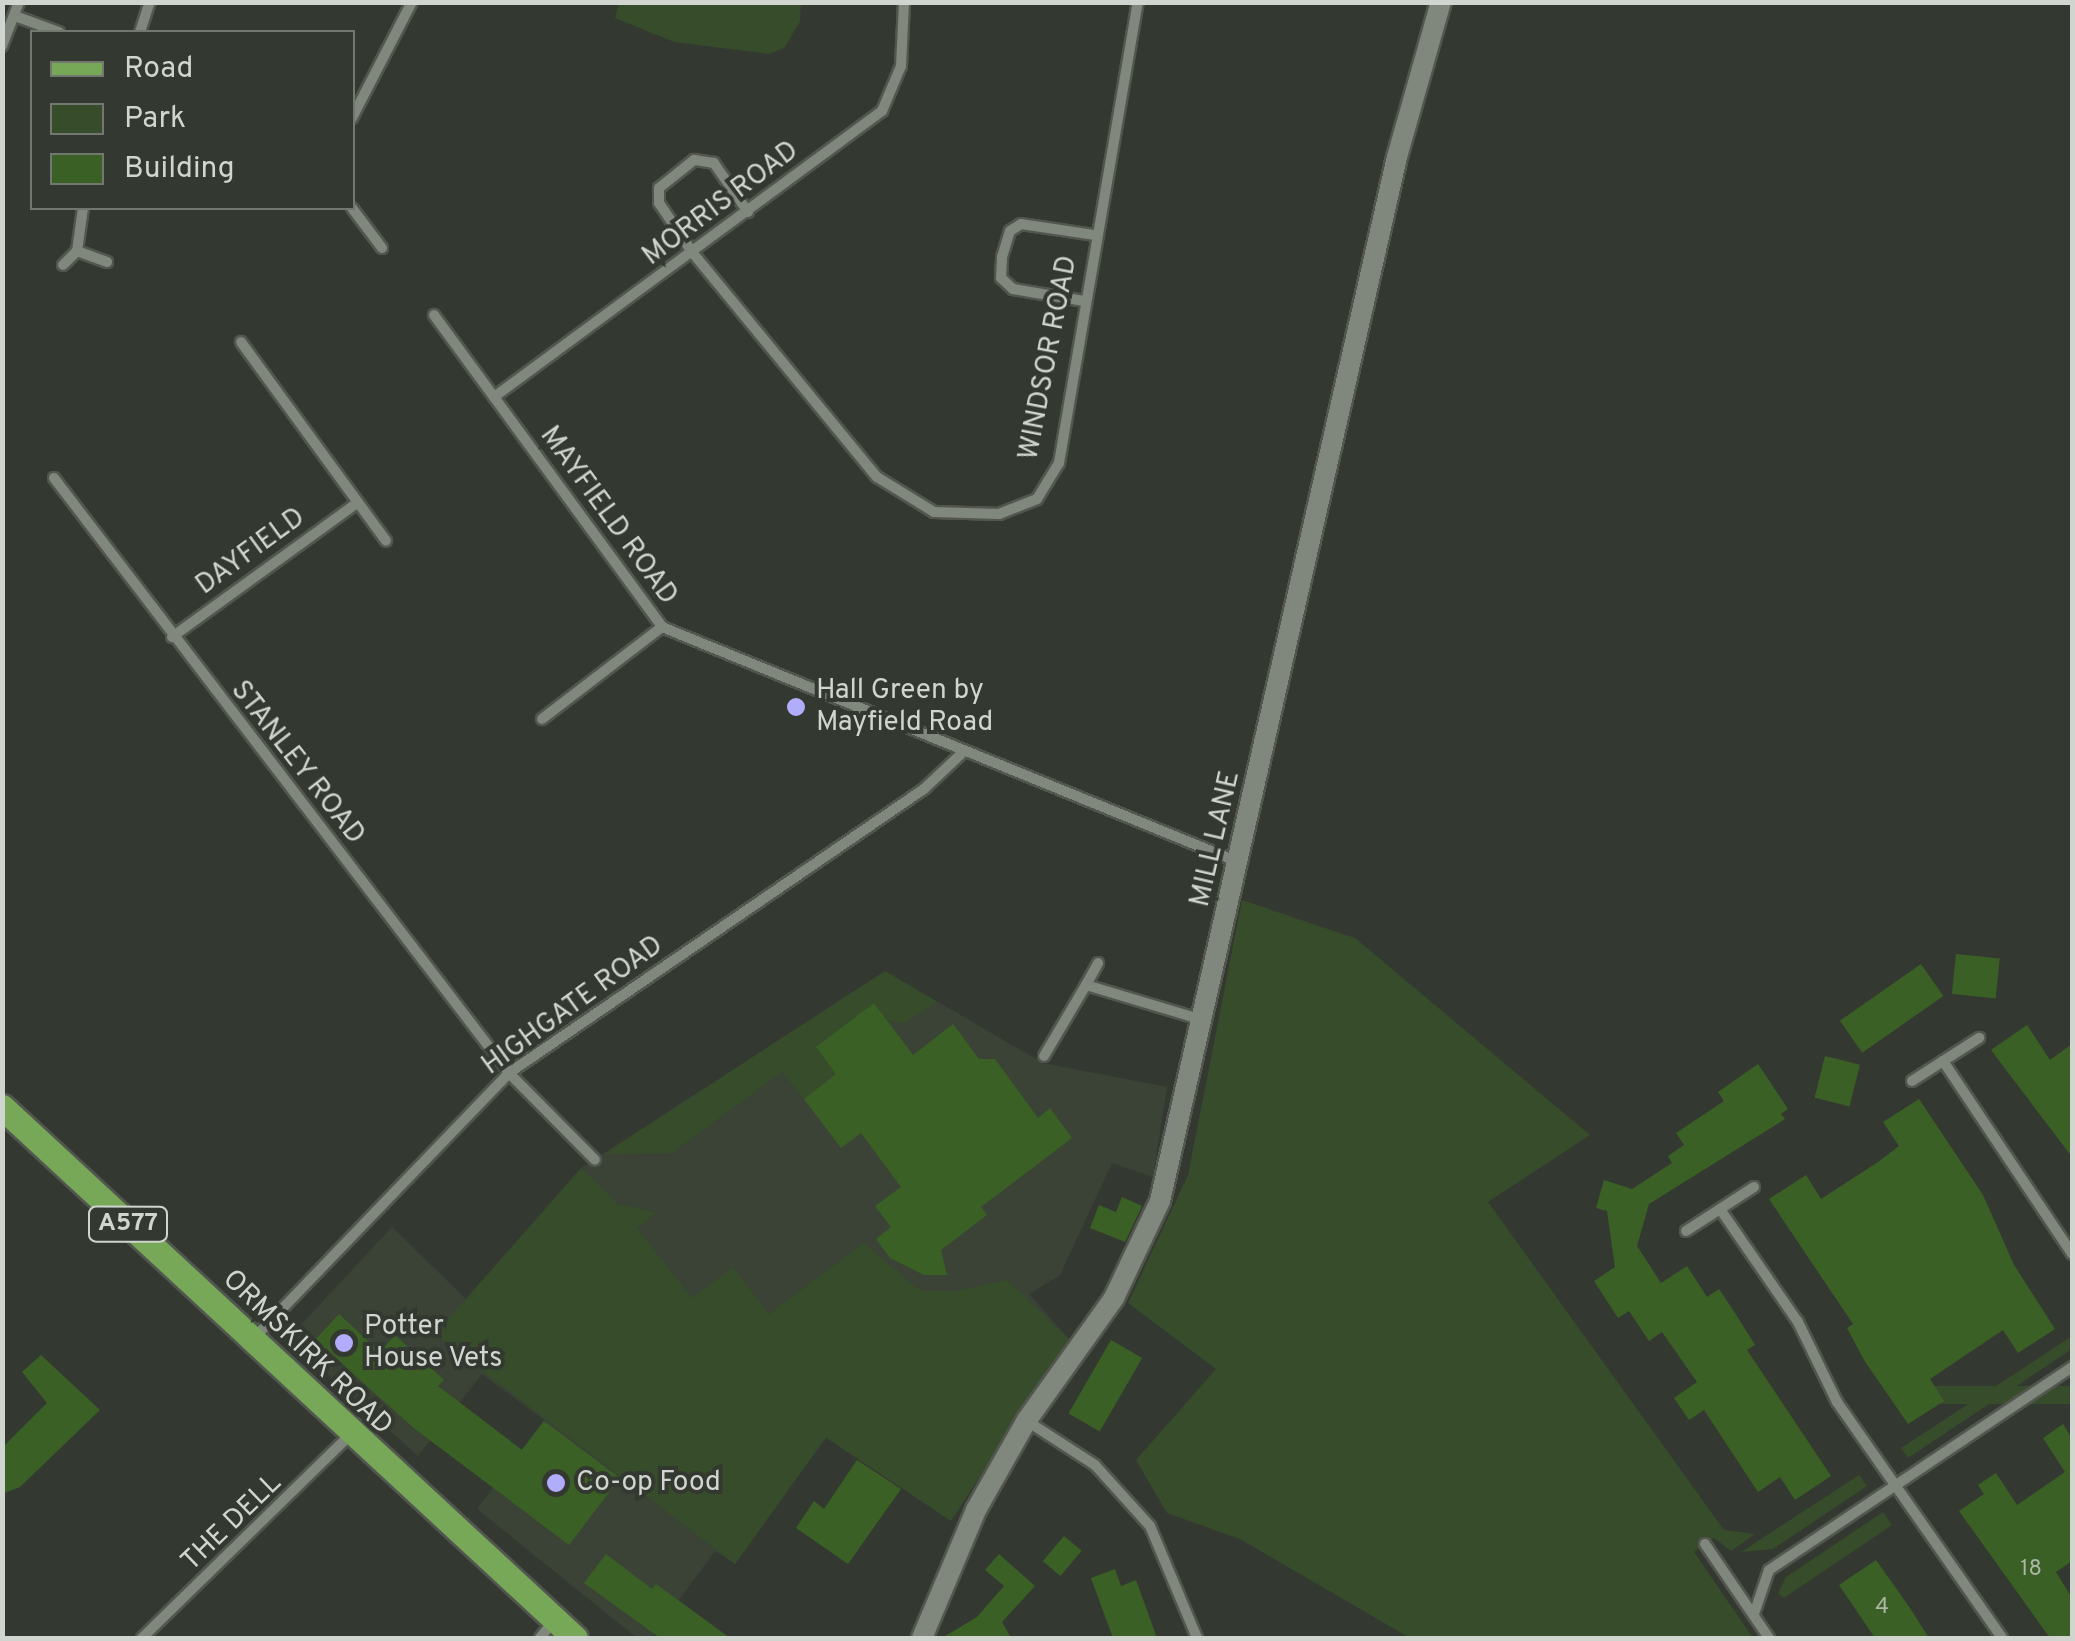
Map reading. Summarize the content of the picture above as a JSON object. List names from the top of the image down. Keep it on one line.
{"streets":{"main road":["A577","ORMSKIRK ROAD"],"street":["MORRIS ROAD","WINDSOR ROAD","MAYFIELD ROAD","DAYFIELD","STANLEY ROAD","MILL LANE","HIGHGATE ROAD","THE DELL"]},"crossings":[["MORRIS ROAD","WINDSOR ROAD"],["MORRIS ROAD","MAYFIELD ROAD"],["MAYFIELD ROAD","MILL LANE"],["MAYFIELD ROAD","HIGHGATE ROAD"],["DAYFIELD","STANLEY ROAD"],["STANLEY ROAD","HIGHGATE ROAD"],["HIGHGATE ROAD","ORMSKIRK ROAD"],["ORMSKIRK ROAD","THE DELL"]],"places":["Hall Green by Mayfield Road","Potter House Vets","Co-op Food"],"house_numbers":["18","4"],"legend":["Road","Park","Building"]}
